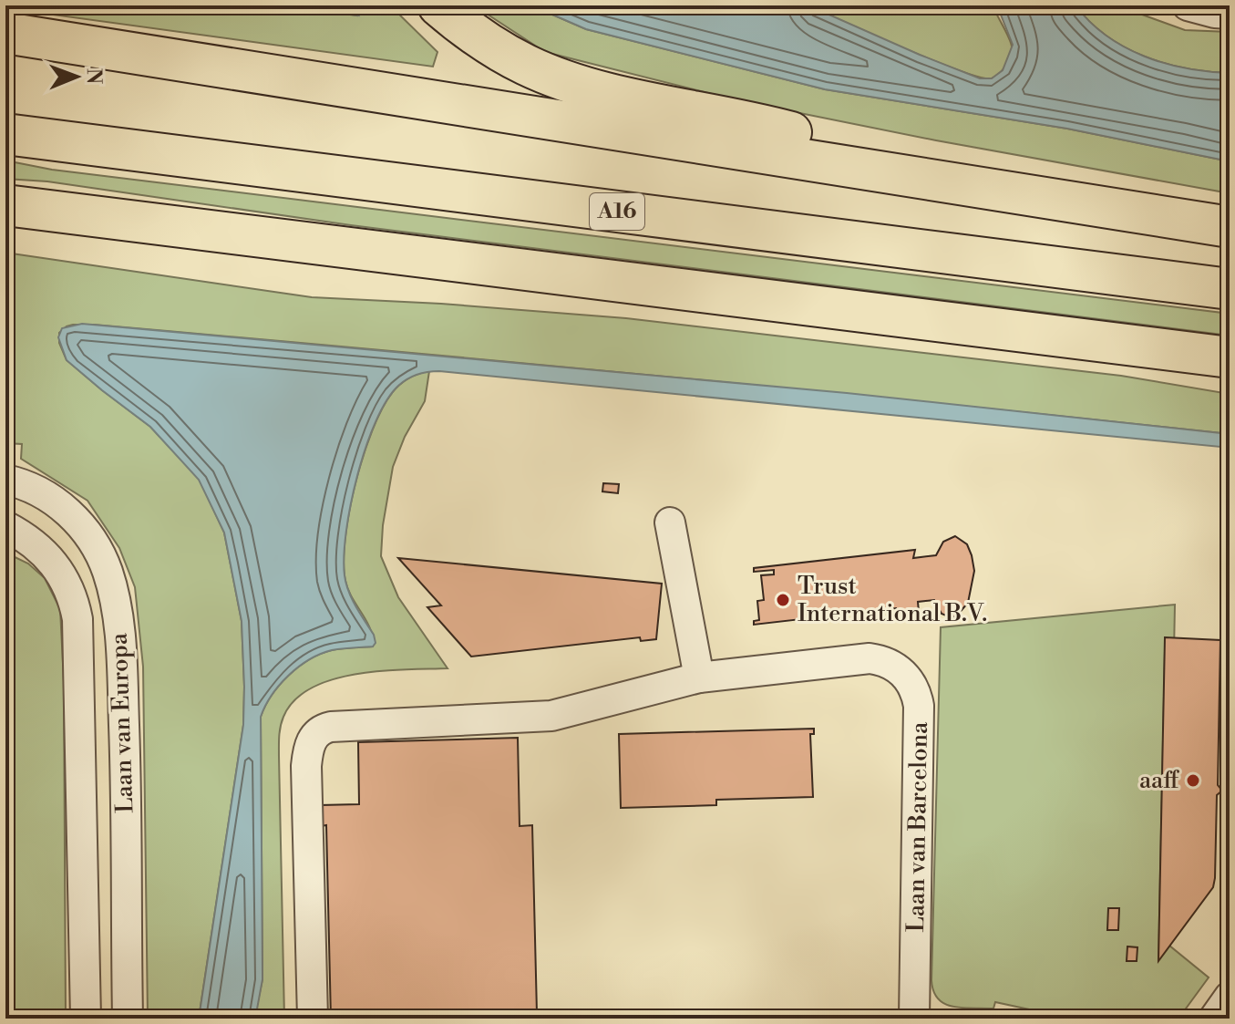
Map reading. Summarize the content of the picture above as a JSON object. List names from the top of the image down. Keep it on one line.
{"streets":{"highway":["A16"],"street":["Laan van Europa","Laan van Barcelona"]},"places":["Trust International B.V.","aaff"],"north":"right"}
